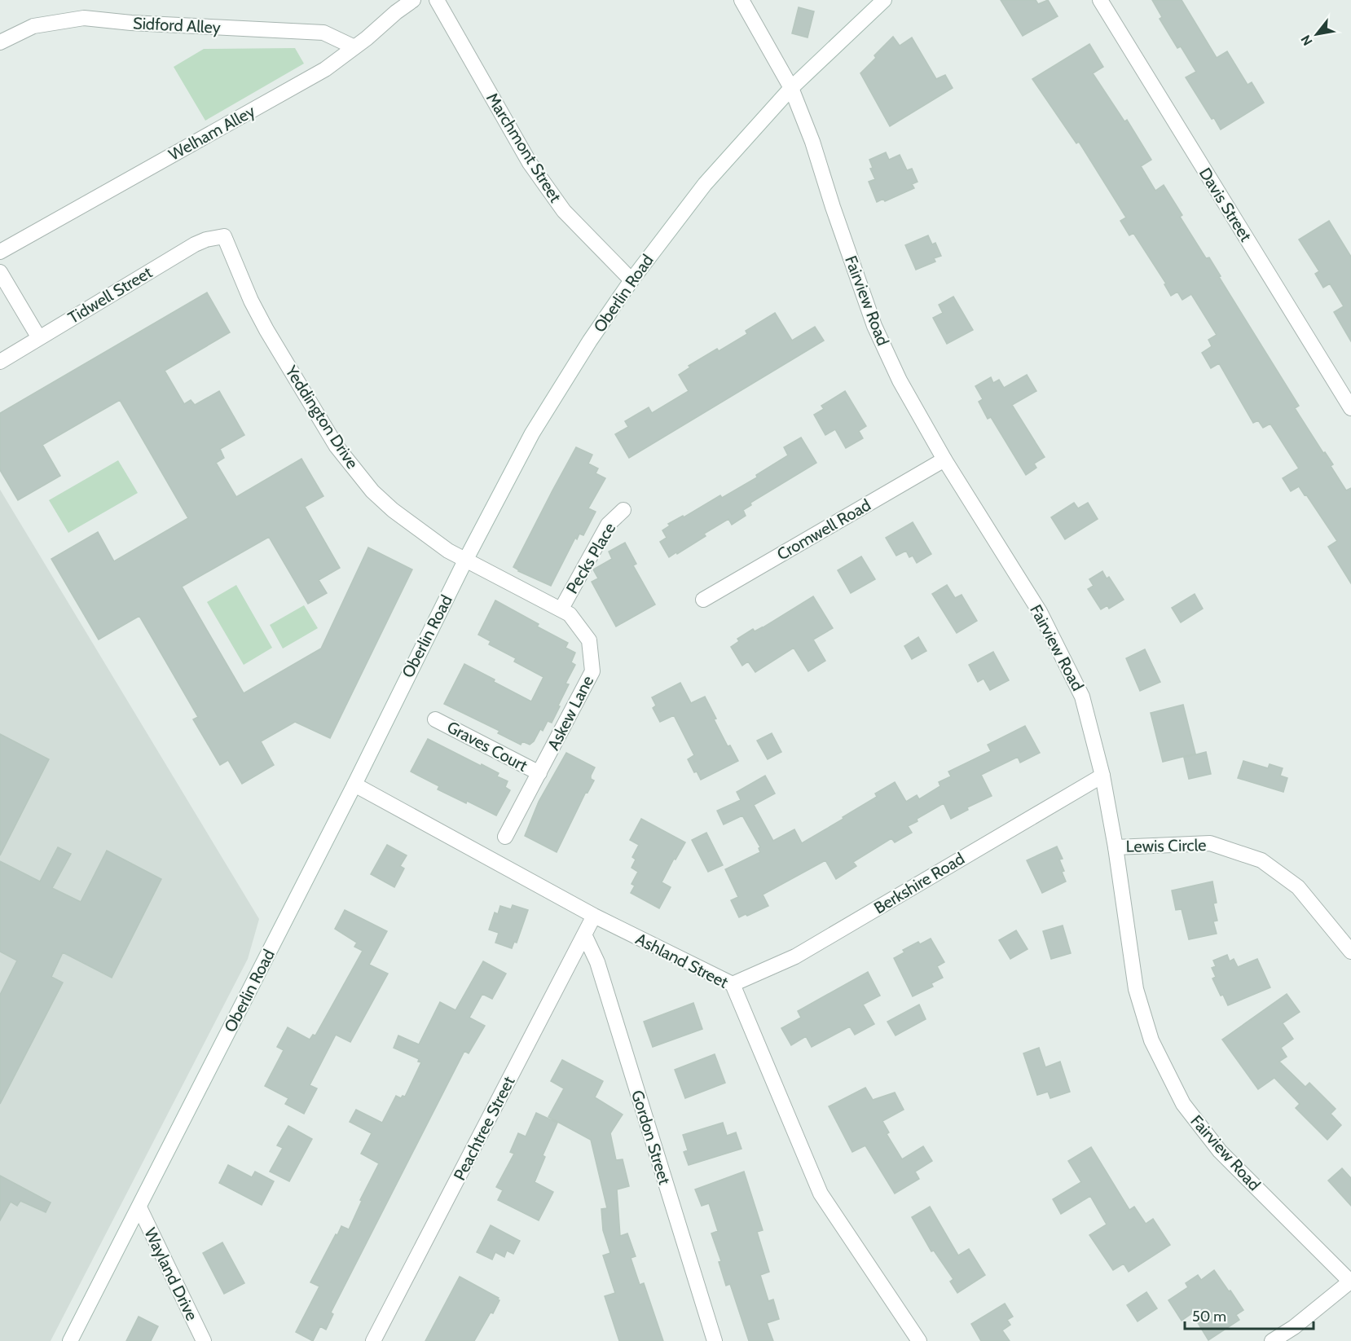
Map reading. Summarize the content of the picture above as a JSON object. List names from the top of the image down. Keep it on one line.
{"streets":{"street":["Sidford Alley","Welham Alley","Marchmont Street","Davis Street","Oberlin Road","Tidwell Street","Fairview Road","Yeddington Drive","Cromwell Road","Pecks Place","Askew Lane","Graves Court","Lewis Circle","Berkshire Road","Ashland Street","Peachtree Street","Gordon Street","Wayland Drive"]},"crossings":[["Sidford Alley","Welham Alley"],["Marchmont Street","Oberlin Road"],["Oberlin Road","Fairview Road"],["Oberlin Road","Yeddington Drive"],["Oberlin Road","Askew Lane"],["Oberlin Road","Ashland Street"],["Oberlin Road","Wayland Drive"],["Tidwell Street","Yeddington Drive"],["Fairview Road","Cromwell Road"],["Fairview Road","Lewis Circle"],["Fairview Road","Berkshire Road"],["Yeddington Drive","Askew Lane"],["Pecks Place","Askew Lane"],["Askew Lane","Graves Court"],["Berkshire Road","Ashland Street"],["Ashland Street","Peachtree Street"],["Peachtree Street","Gordon Street"]],"scale_bar":"50 m","north":"bottom left"}
